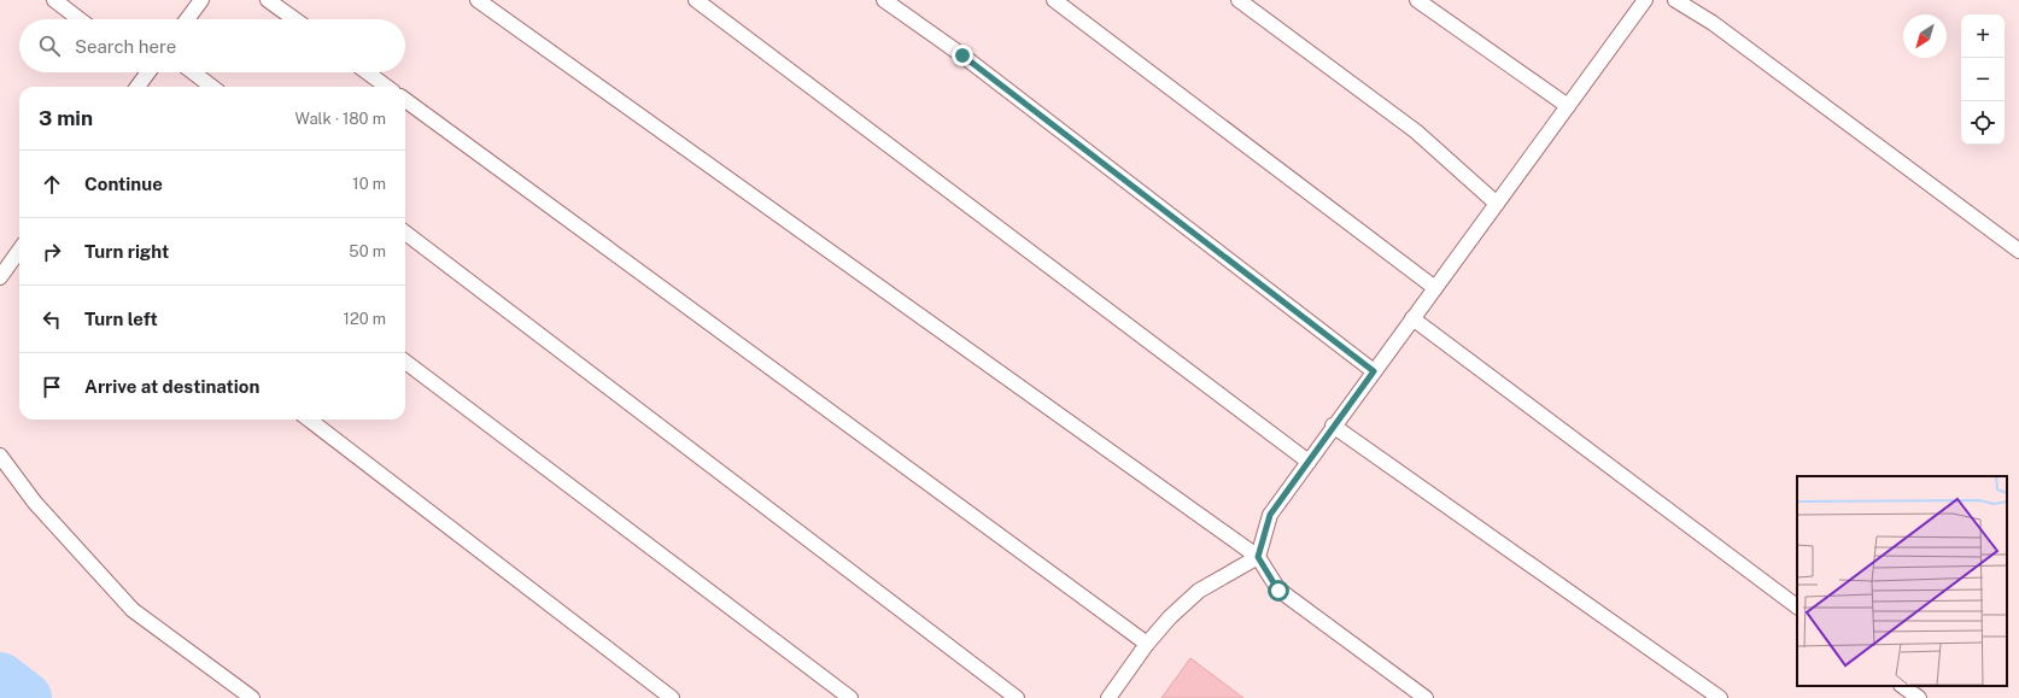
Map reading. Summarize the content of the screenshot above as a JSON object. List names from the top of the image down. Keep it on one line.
{"north":"bottom left","page":{"map_buttons":["+","−"],"search":"Search here","heading":["3 min","Walk · 180 m"],"list":[["Continue","10 m"],["Turn right","50 m"],["Turn left","120 m"],"Arrive at destination"]}}
